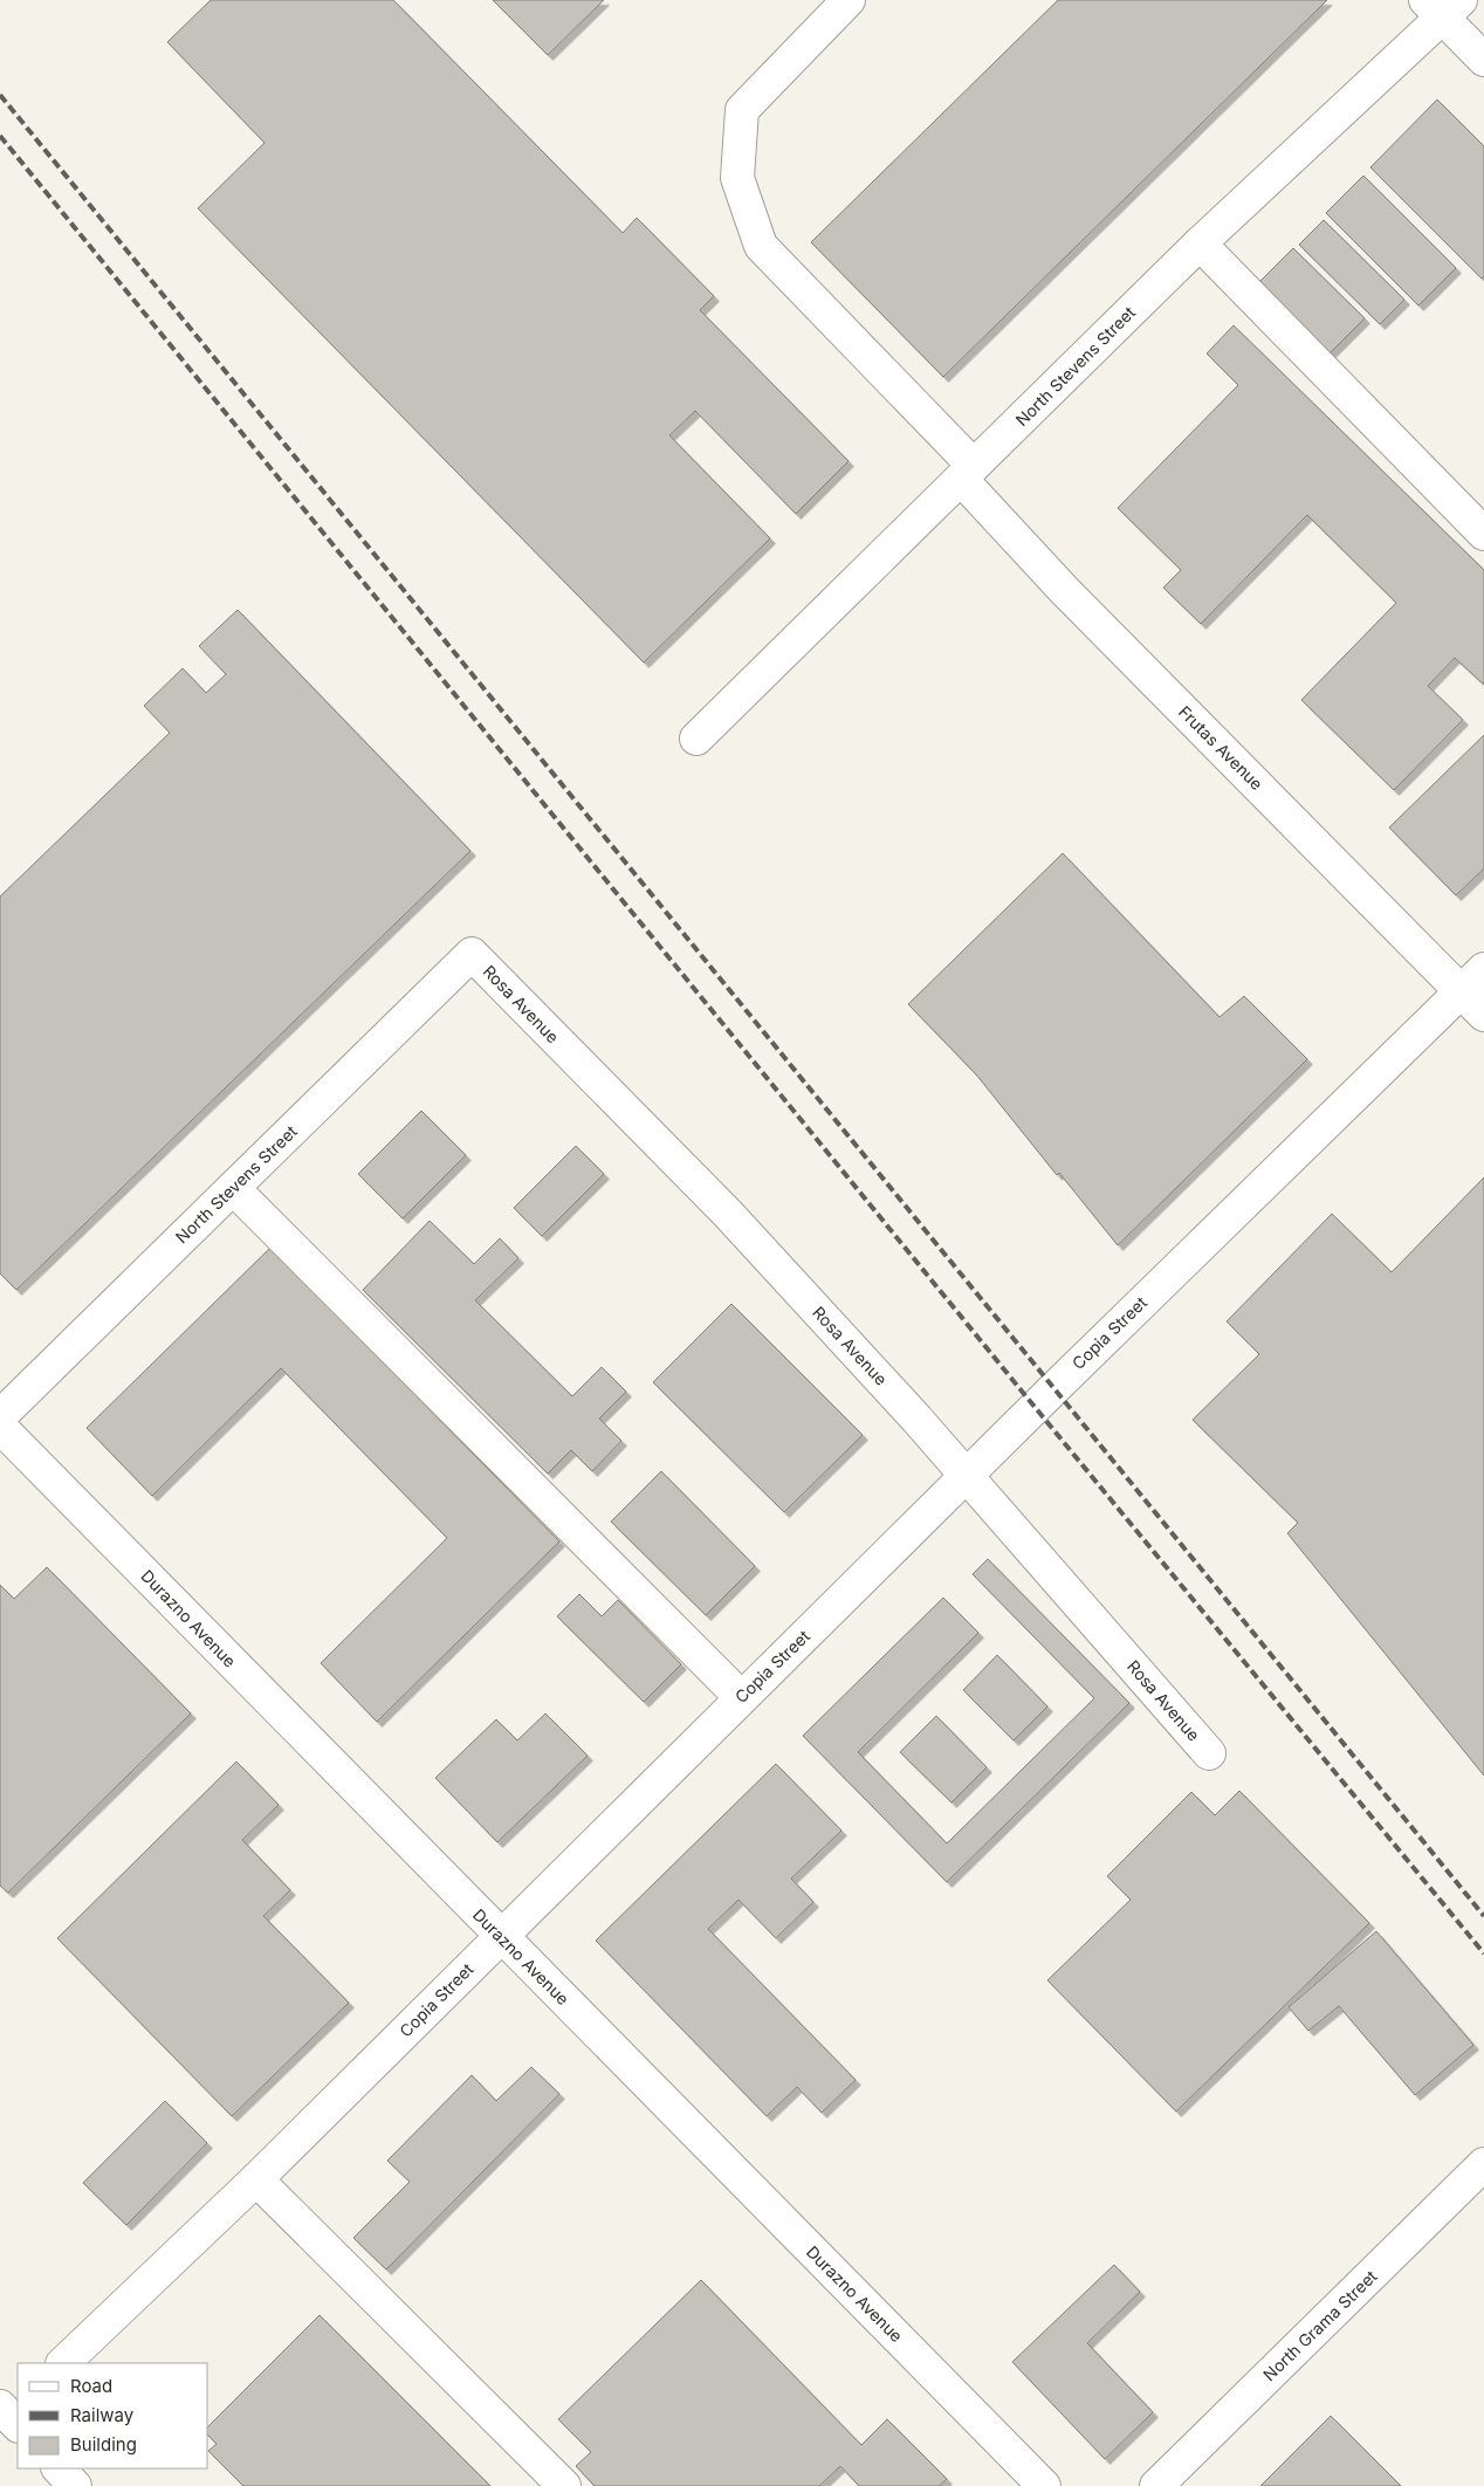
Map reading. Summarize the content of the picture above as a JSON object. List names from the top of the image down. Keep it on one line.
{"streets":{"street":["North Stevens Street","Frutas Avenue","Rosa Avenue","Copia Street","Durazno Avenue","North Grama Street"]},"crossings":[["North Stevens Street","Frutas Avenue"],["North Stevens Street","Rosa Avenue"],["Frutas Avenue","Copia Street"],["Rosa Avenue","Copia Street"],["Copia Street","Durazno Avenue"]],"legend":["Road","Railway","Building"]}
